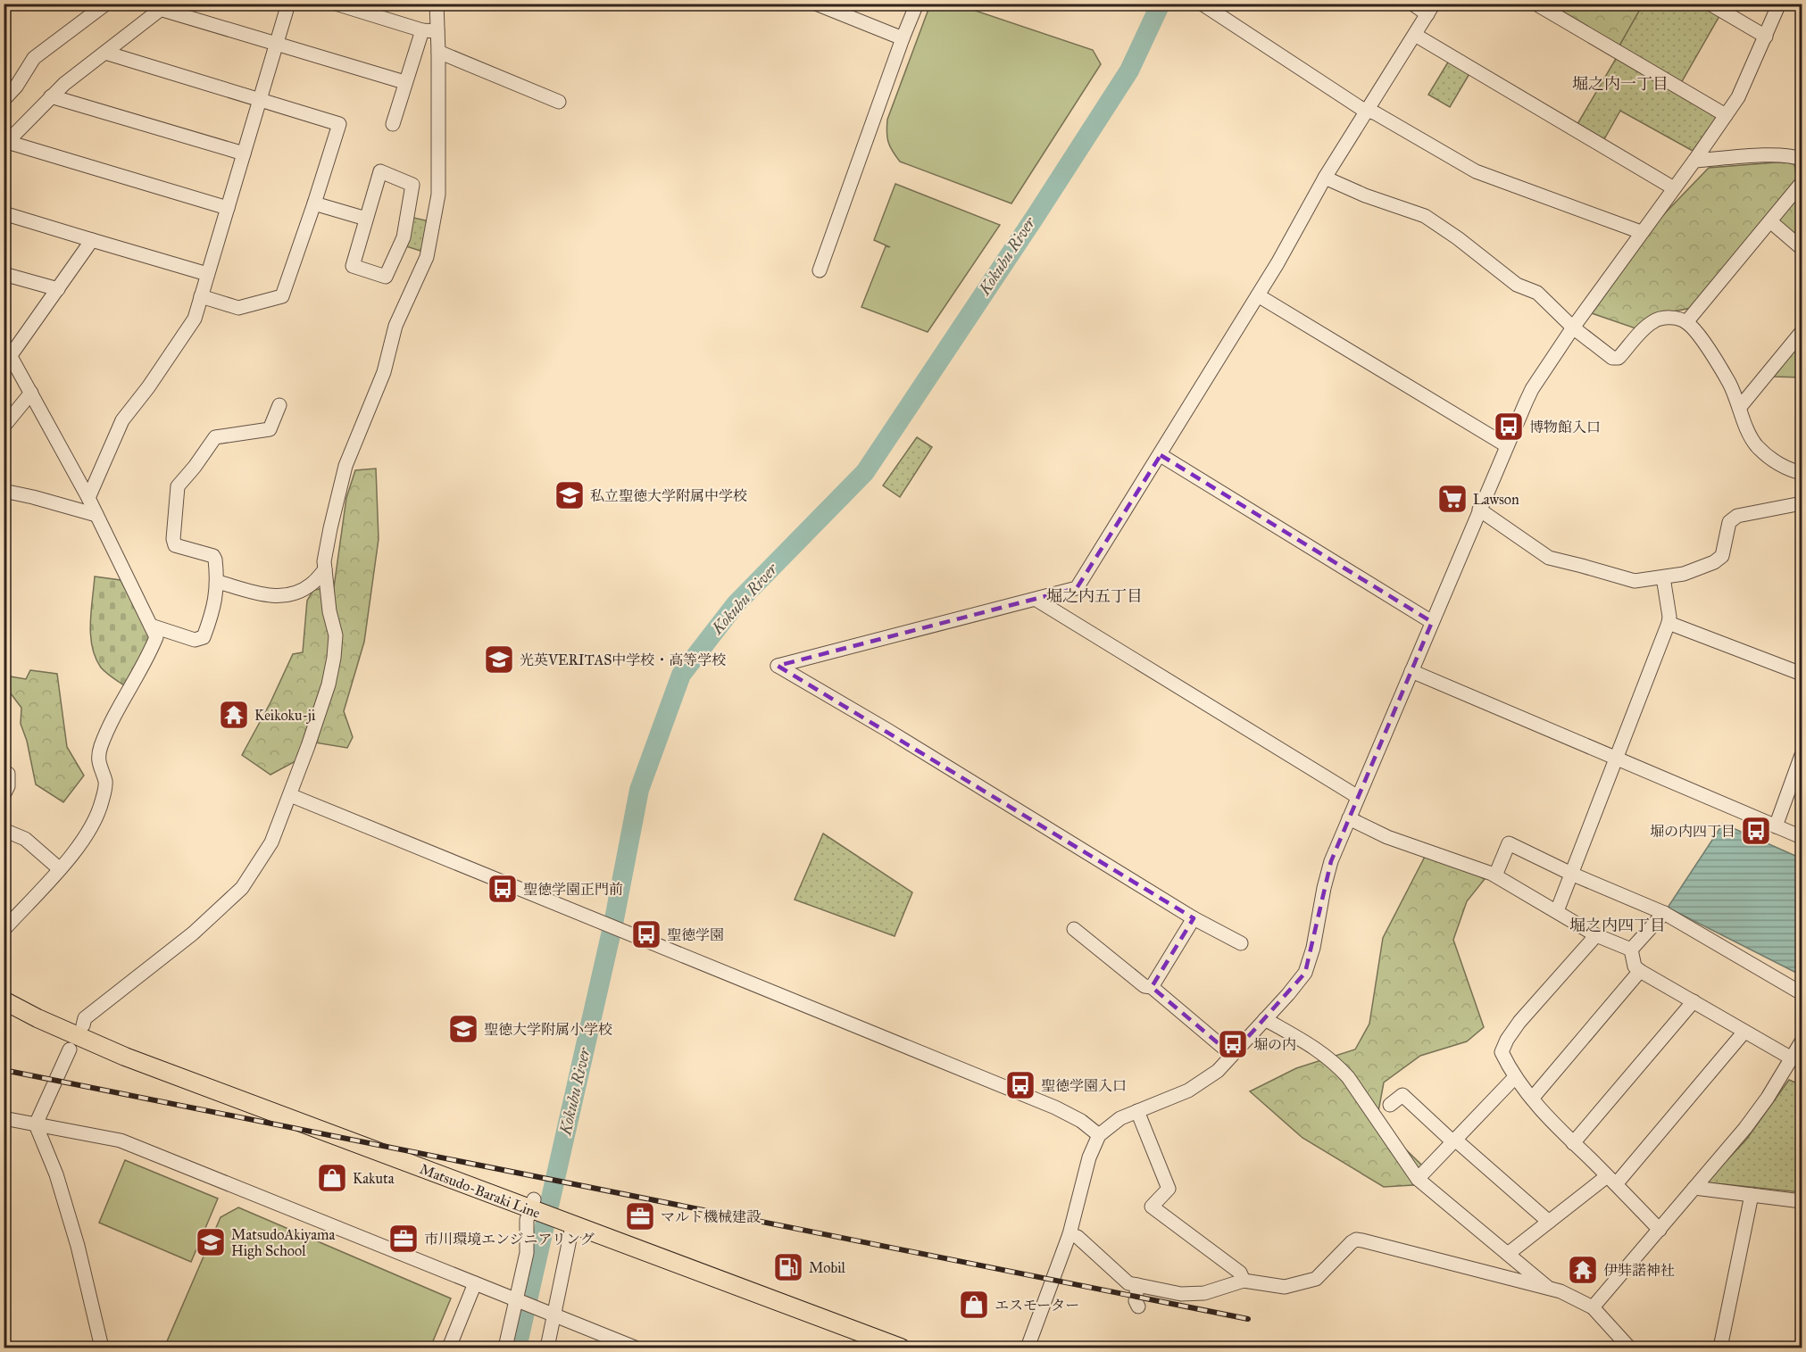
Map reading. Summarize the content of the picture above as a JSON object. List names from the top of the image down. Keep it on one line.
{"streets":{"main road":["Matsudo-Baraki Line"]},"districts":["堀之内一丁目","堀之内五丁目","堀之内四丁目"],"water":["Kokubu River"],"places":{"bus stop":["博物館入口","堀の内四丁目","聖徳学園正門前","聖徳学園","堀の内","聖徳学園入口"],"school or university":["私立聖徳大学附属中学校","光英VERITAS中学校・高等学校","聖徳大学附属小学校","MatsudoAkiyama High School"],"supermarket":["Lawson"],"temple":["Keikoku-ji","伊弉諾神社"],"shop":["Kakuta","エスモーター"],"office":["マルト機械建設","市川環境エンジニアリング"],"fuel station":["Mobil"]}}
